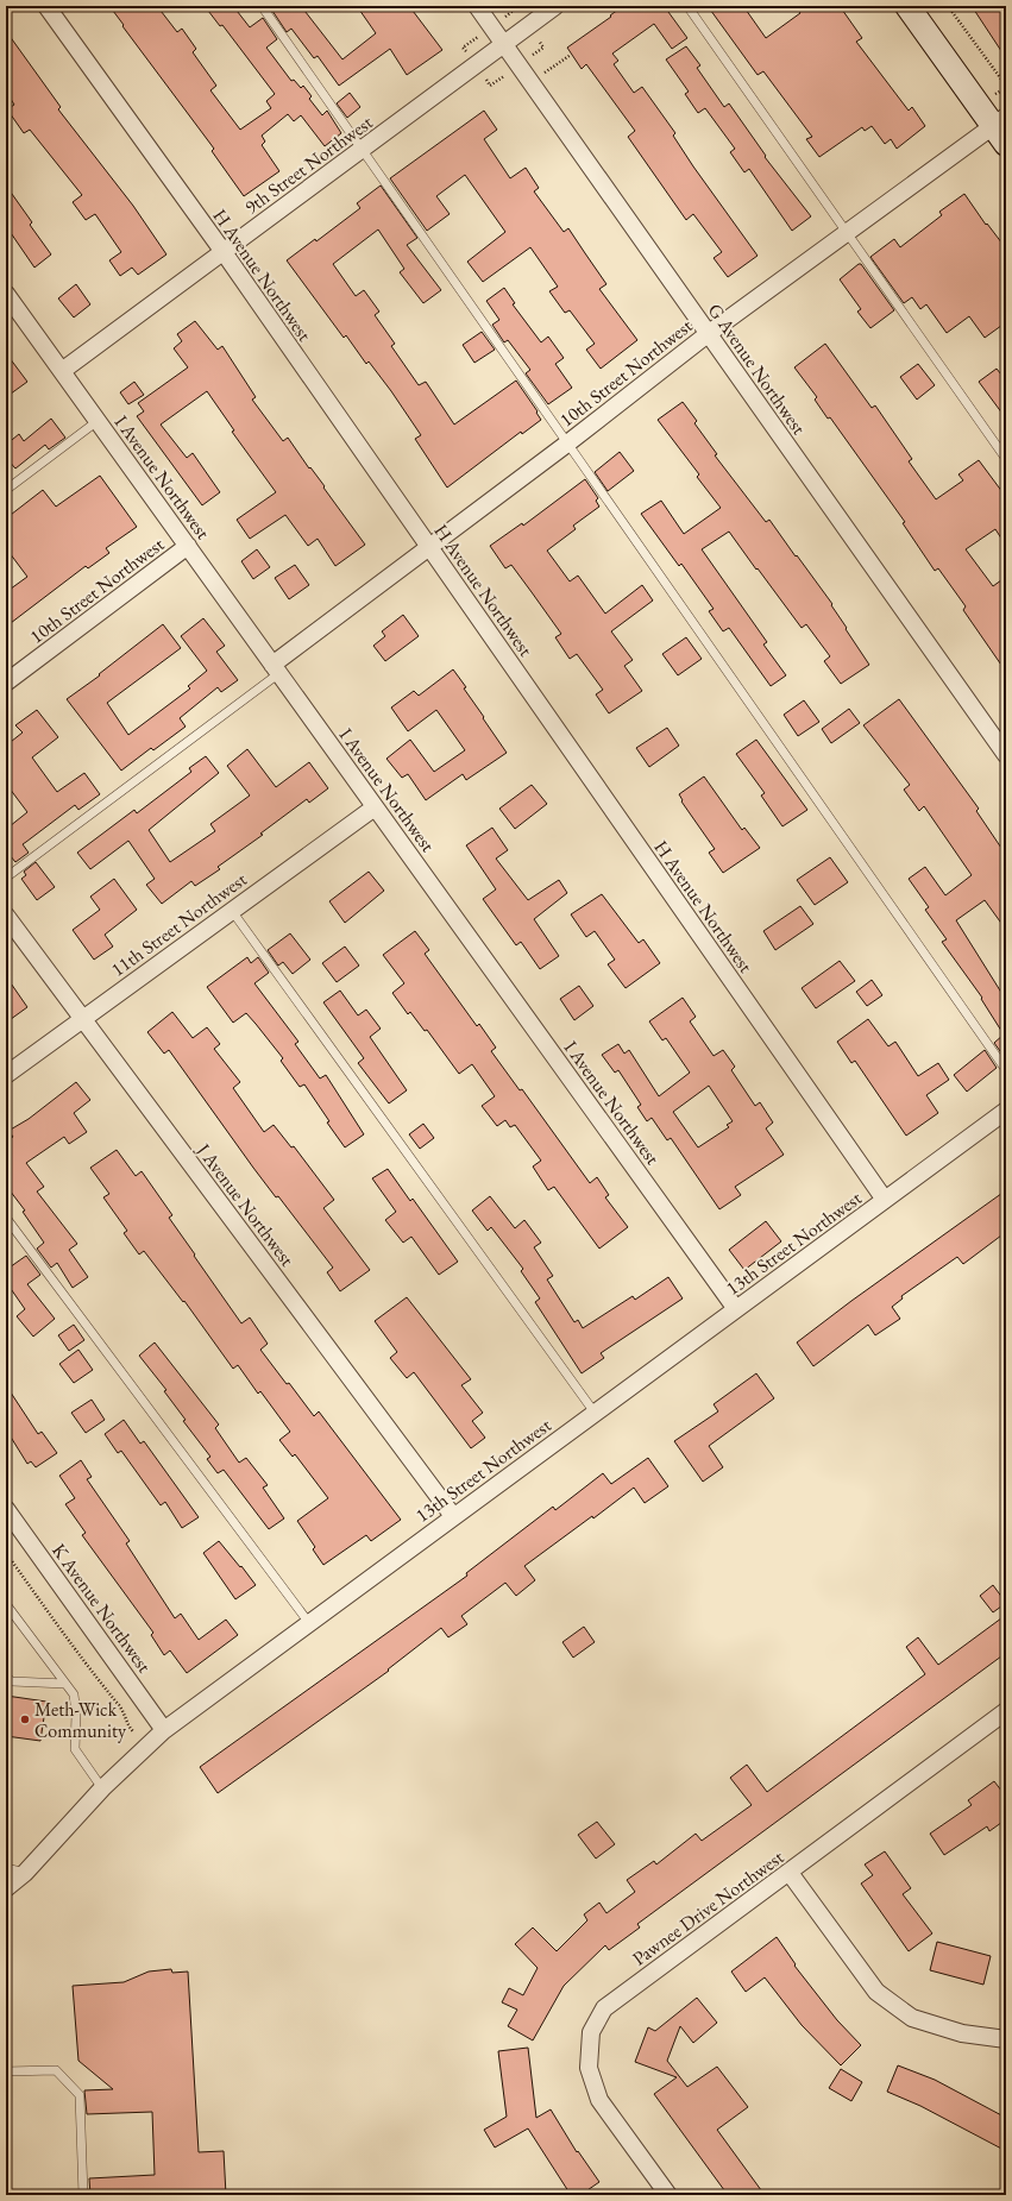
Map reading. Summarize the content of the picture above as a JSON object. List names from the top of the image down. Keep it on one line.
{"streets":{"street":["9th Street Northwest","H Avenue Northwest","G Avenue Northwest","10th Street Northwest","I Avenue Northwest","11th Street Northwest","J Avenue Northwest","13th Street Northwest","K Avenue Northwest","Pawnee Drive Northwest"]},"crossings":[["9th Street Northwest","H Avenue Northwest"],["9th Street Northwest","G Avenue Northwest"],["9th Street Northwest","I Avenue Northwest"],["H Avenue Northwest","10th Street Northwest"],["H Avenue Northwest","13th Street Northwest"],["G Avenue Northwest","10th Street Northwest"],["10th Street Northwest","I Avenue Northwest"],["I Avenue Northwest","11th Street Northwest"],["I Avenue Northwest","13th Street Northwest"],["11th Street Northwest","J Avenue Northwest"],["J Avenue Northwest","13th Street Northwest"],["13th Street Northwest","K Avenue Northwest"]],"places":["Meth-Wick Community"]}
